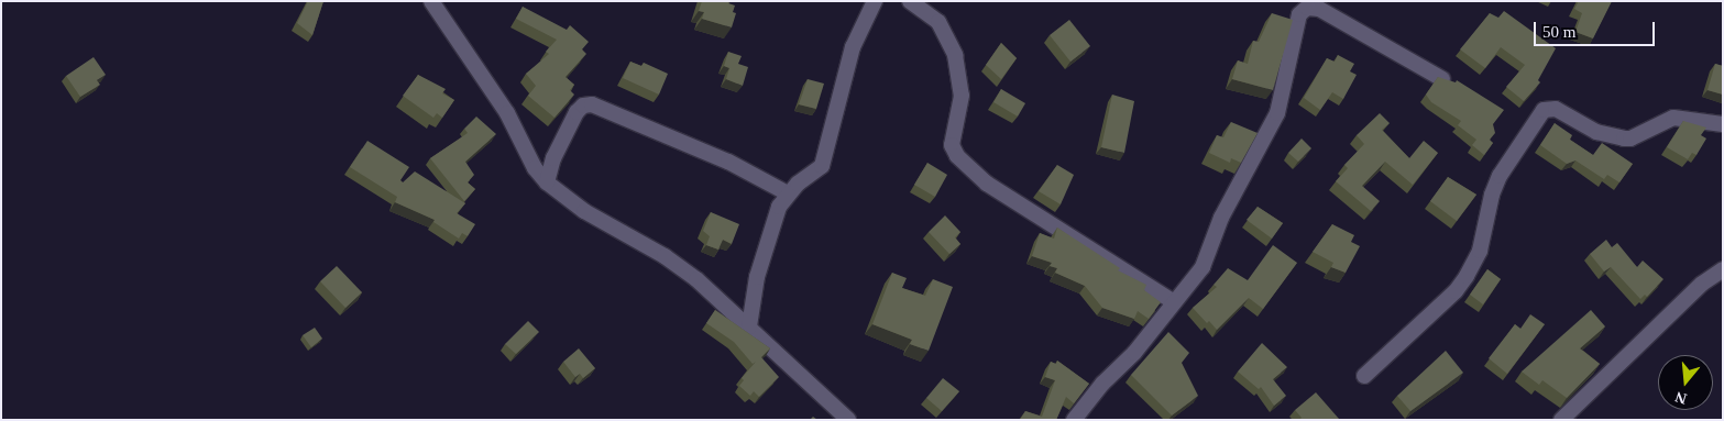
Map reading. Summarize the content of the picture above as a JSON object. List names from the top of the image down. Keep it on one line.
{"scale_bar":"50 m","north":"bottom"}
